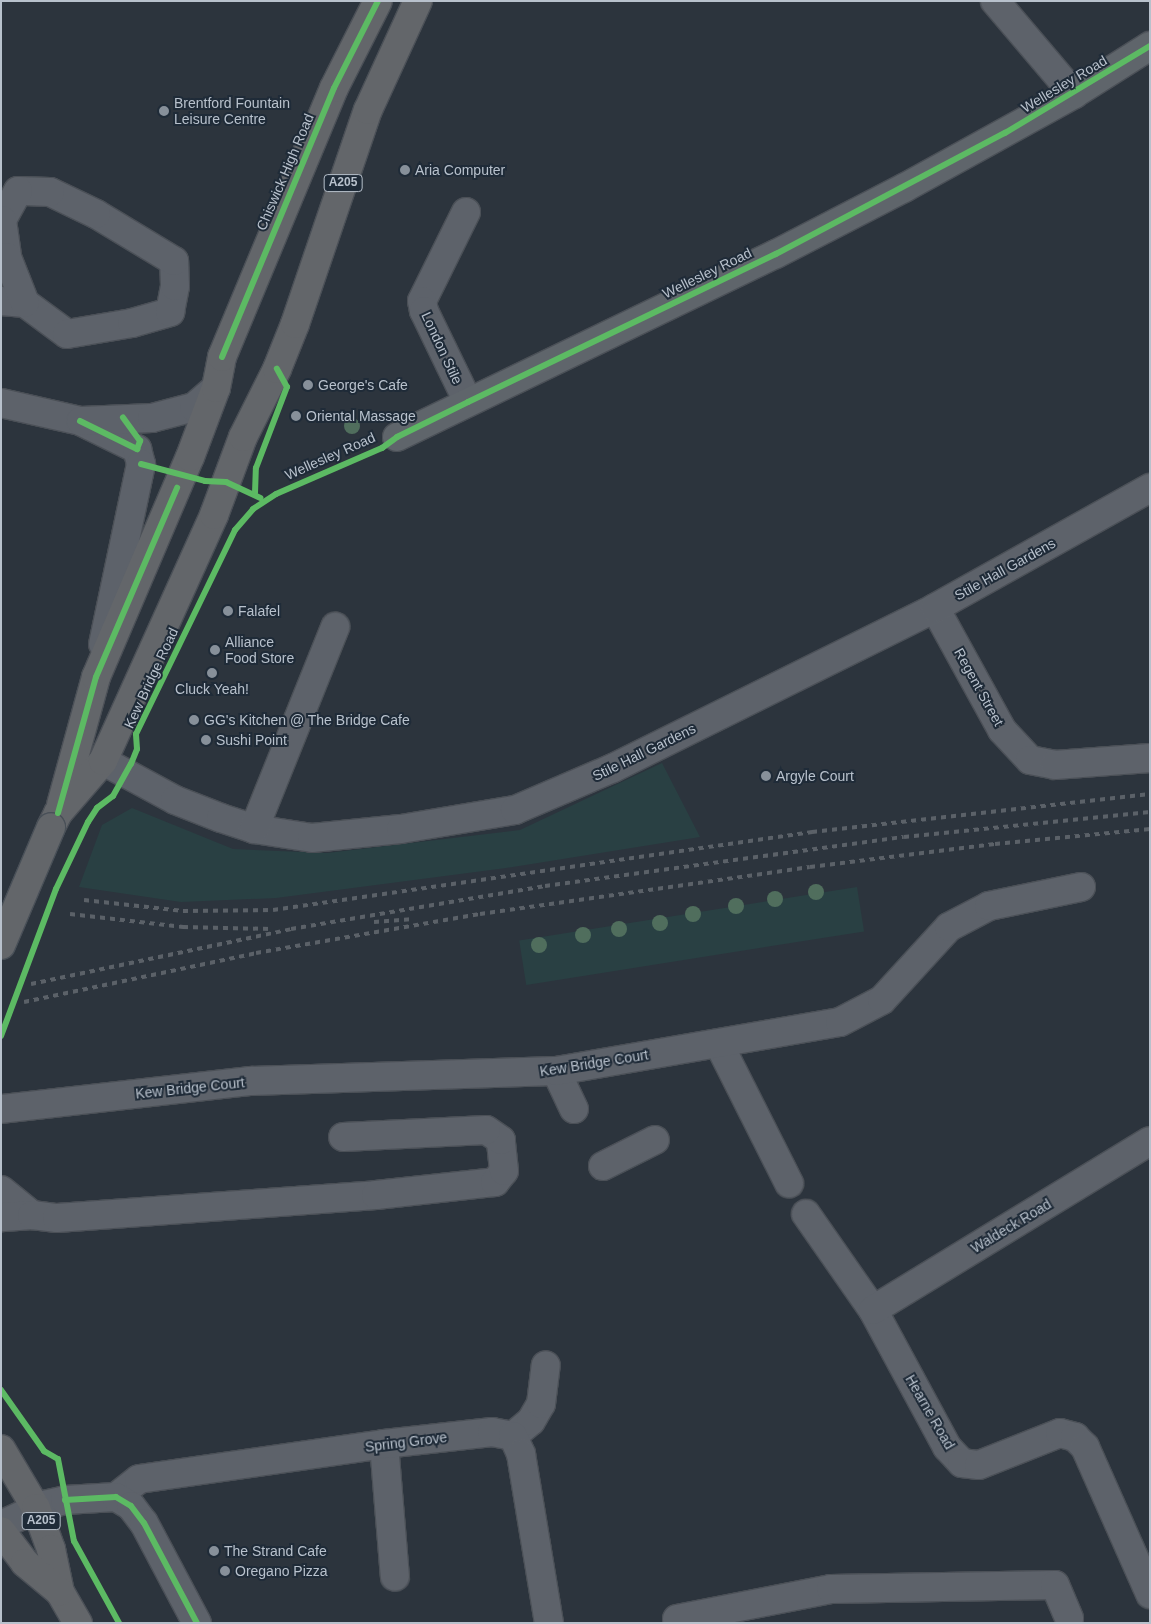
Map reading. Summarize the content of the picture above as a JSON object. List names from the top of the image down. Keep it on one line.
{"streets":{"highway":["Chiswick High Road","A205","Kew Bridge Road"],"main road":["Wellesley Road"],"street":["London Stile","Stile Hall Gardens","Regent Street","Kew Bridge Court","Waldeck Road","Hearne Road","Spring Grove"]},"crossings":[["Wellesley Road","London Stile"],["Chiswick High Road","Kew Bridge Road"],["Stile Hall Gardens","Kew Bridge Road"],["Stile Hall Gardens","Regent Street"],["Waldeck Road","Hearne Road"]],"places":["Brentford Fountain Leisure Centre","Aria Computer","George's Cafe","Oriental Massage","Falafel","Alliance Food Store","Cluck Yeah!","GG's Kitchen @ The Bridge Cafe","Sushi Point","Argyle Court","The Strand Cafe","Oregano Pizza"]}
